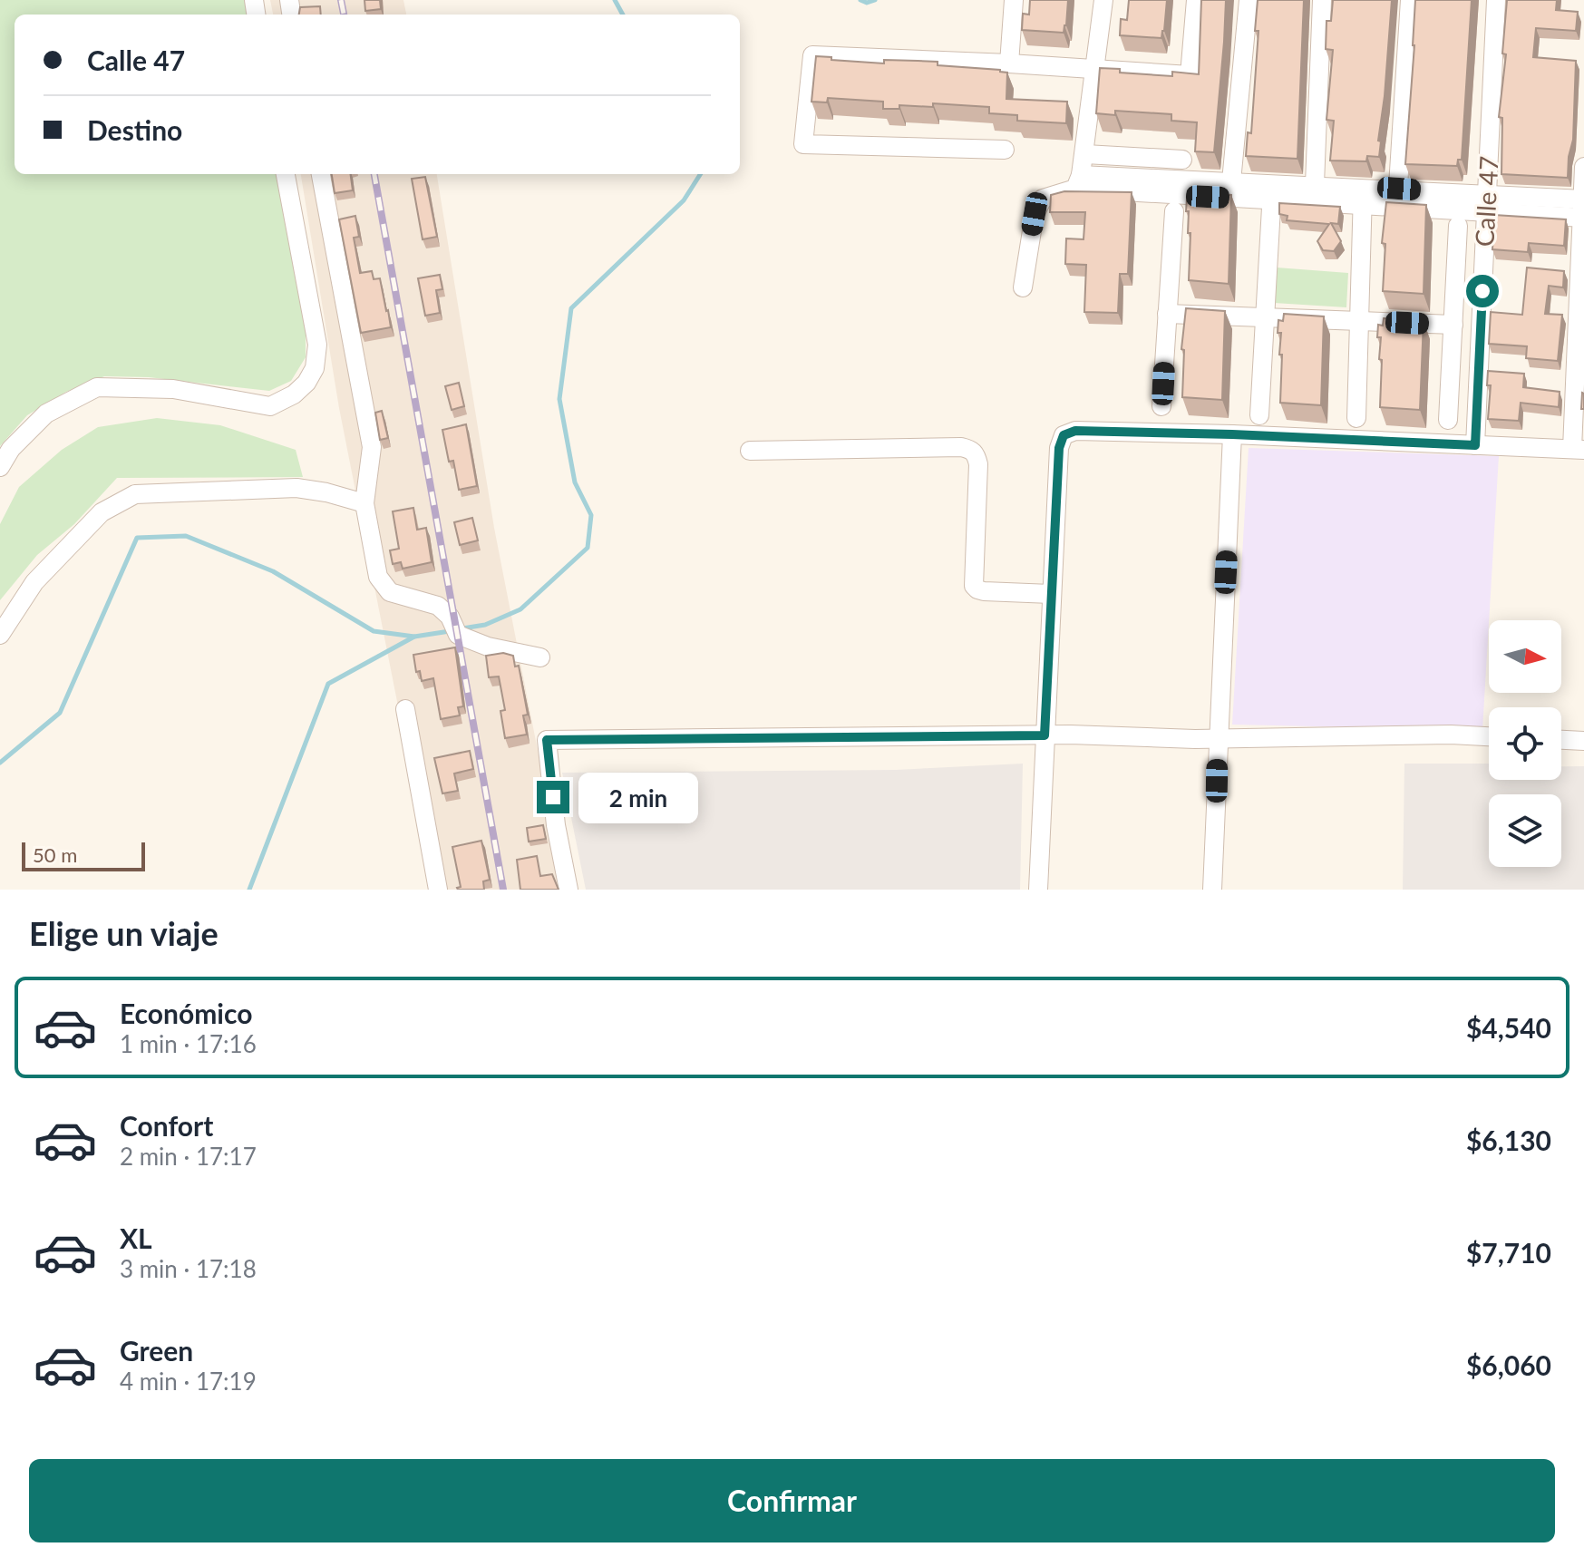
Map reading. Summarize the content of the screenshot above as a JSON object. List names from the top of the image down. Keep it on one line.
{"streets":{"street":["Calle 47"]},"scale_bar":"50 m","north":"right","page":{"banner":["Calle 47","Destino"],"bubble":"2 min","scale":"50 m","heading":"Elige un viaje","list":[{"name":"Económico","note":"1 min · 17:16","value":"$4,540"},{"name":"Confort","note":"2 min · 17:17","value":"$6,130"},{"name":"XL","note":"3 min · 17:18","value":"$7,710"},{"name":"Green","note":"4 min · 17:19","value":"$6,060"}],"buttons":"Confirmar"}}
